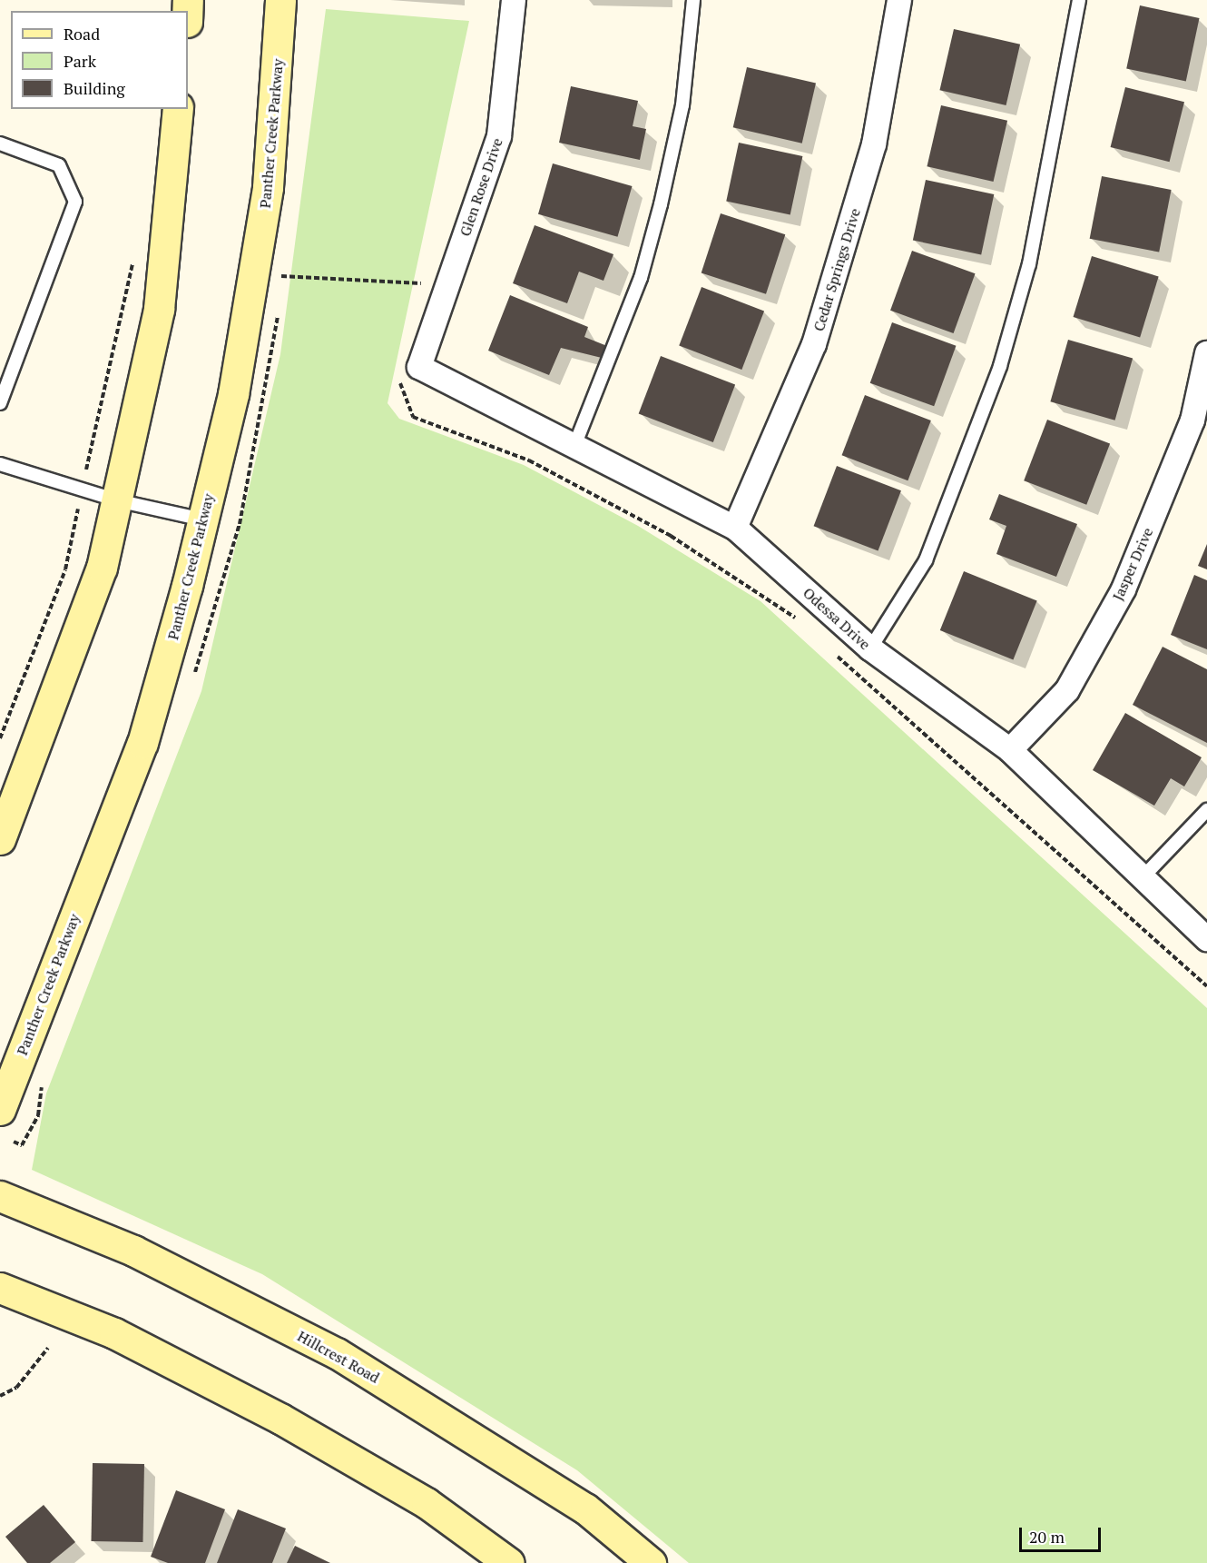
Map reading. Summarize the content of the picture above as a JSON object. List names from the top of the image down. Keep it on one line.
{"streets":{"main road":["Panther Creek Parkway","Hillcrest Road"],"street":["Glen Rose Drive","Cedar Springs Drive","Jasper Drive","Odessa Drive"]},"crossings":[["Glen Rose Drive","Odessa Drive"],["Cedar Springs Drive","Odessa Drive"],["Jasper Drive","Odessa Drive"]],"legend":["Road","Park","Building"],"scale_bar":"20 m"}
